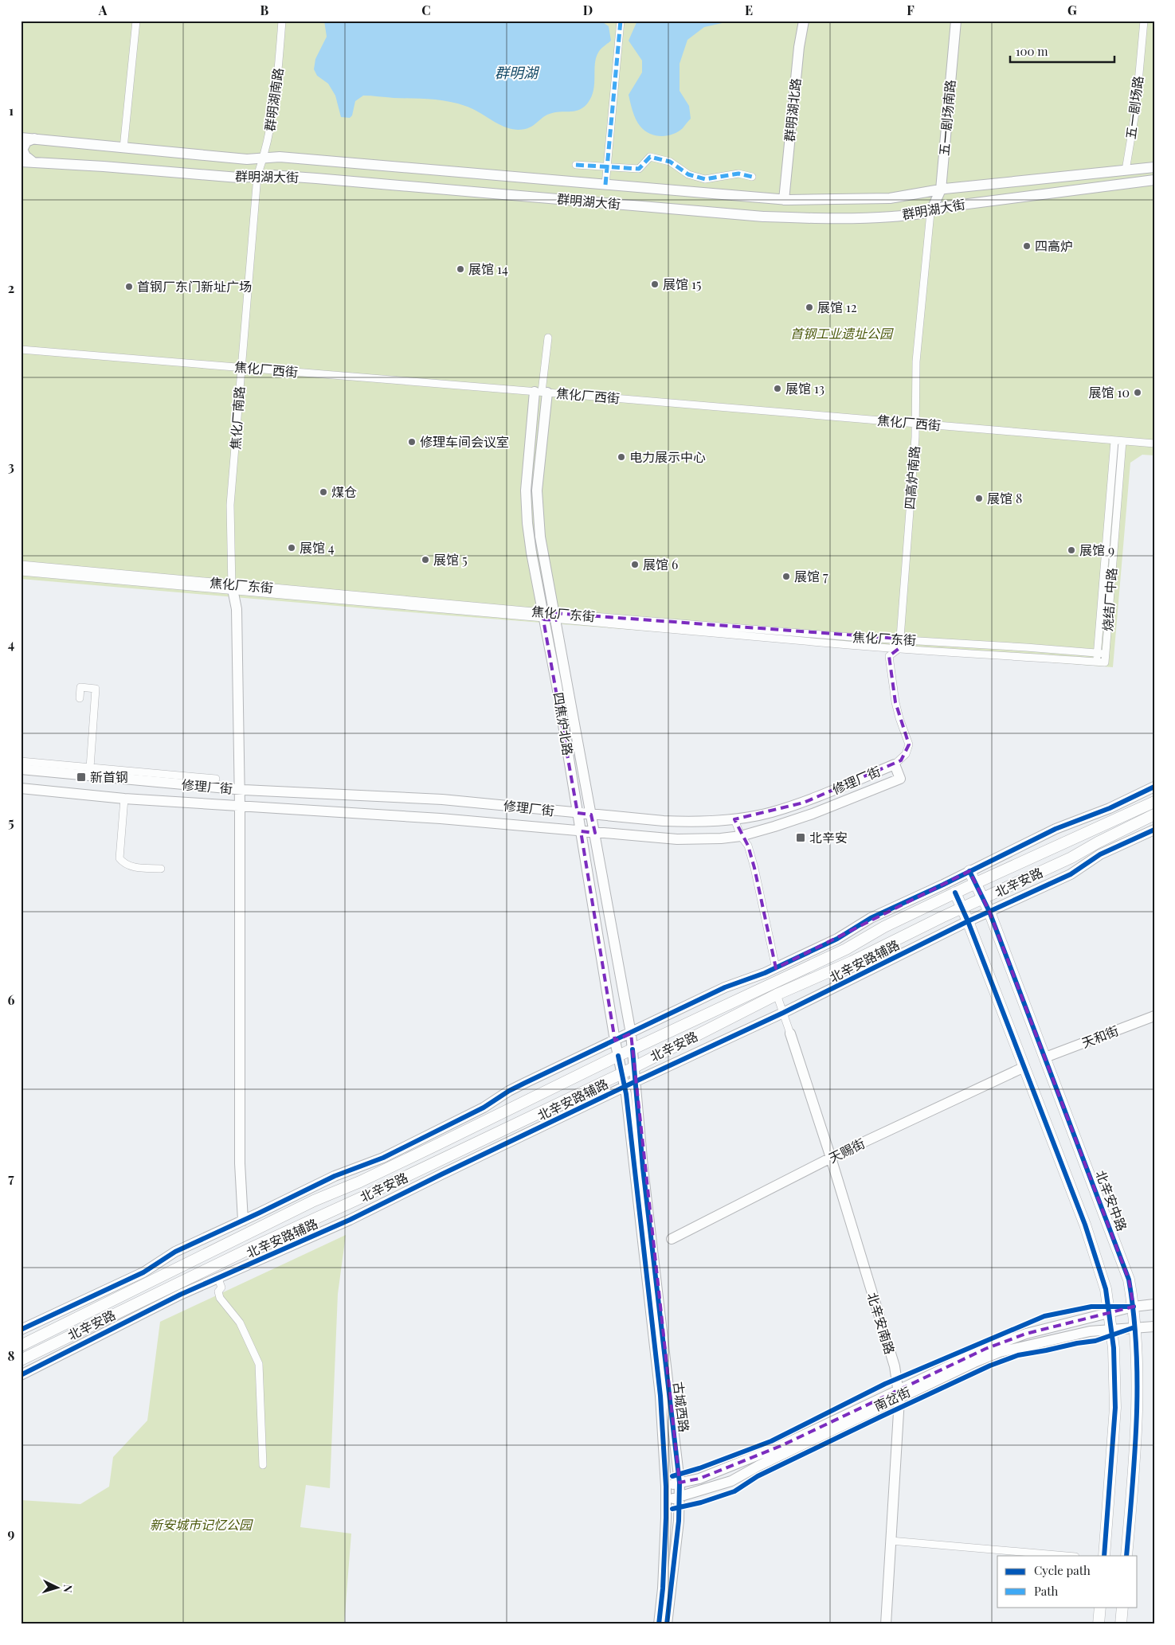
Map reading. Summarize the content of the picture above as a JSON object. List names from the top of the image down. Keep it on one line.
{"streets":{"main road":["群明湖北路","五一剧场南路","群明湖大街","四焦炉北路","修理厂街","北辛安路","北辛安路辅路","天和街","天赐街","北辛安中路","北辛安南路","南岔街","古城西路"],"street":["群明湖南路","五一剧场路","焦化厂西街","焦化厂南路","四高炉南路","焦化厂东街","烧结厂中路"]},"crossings":[["群明湖南路","群明湖大街"],["群明湖南路","焦化厂南路"],["五一剧场路","群明湖大街"],["群明湖北路","群明湖大街"],["五一剧场南路","群明湖大街"],["五一剧场南路","四高炉南路"],["群明湖大街","焦化厂南路"],["群明湖大街","四高炉南路"],["焦化厂西街","焦化厂南路"],["焦化厂西街","四高炉南路"],["焦化厂西街","烧结厂中路"],["焦化厂西街","四焦炉北路"],["焦化厂南路","焦化厂东街"],["四高炉南路","焦化厂东街"],["焦化厂东街","烧结厂中路"],["焦化厂东街","四焦炉北路"],["四焦炉北路","修理厂街"],["四焦炉北路","北辛安路"],["四焦炉北路","古城西路"],["北辛安路","北辛安中路"],["北辛安路","古城西路"],["北辛安路辅路","北辛安中路"],["北辛安路辅路","古城西路"],["天和街","北辛安中路"],["天赐街","北辛安南路"],["北辛安中路","南岔街"],["北辛安南路","南岔街"],["南岔街","古城西路"]],"water":["群明湖"],"parks":["首钢工业遗址公园","新安城市记忆公园"],"places":{"other":["四高炉","展馆 14","展馆 15","首钢厂东门新址广场","展馆 12","展馆 13","展馆 10","修理车间会议室","电力展示中心","煤仓","展馆 8","展馆 4","展馆 9","展馆 5","展馆 6","展馆 7"],"transit":["新首钢","北辛安"]},"legend":["Cycle path","Path"],"scale_bar":"100 m","north":"right","grid":{"columns":["A","B","C","D","E","F","G"],"rows":["1","2","3","4","5","6","7","8","9"]}}
